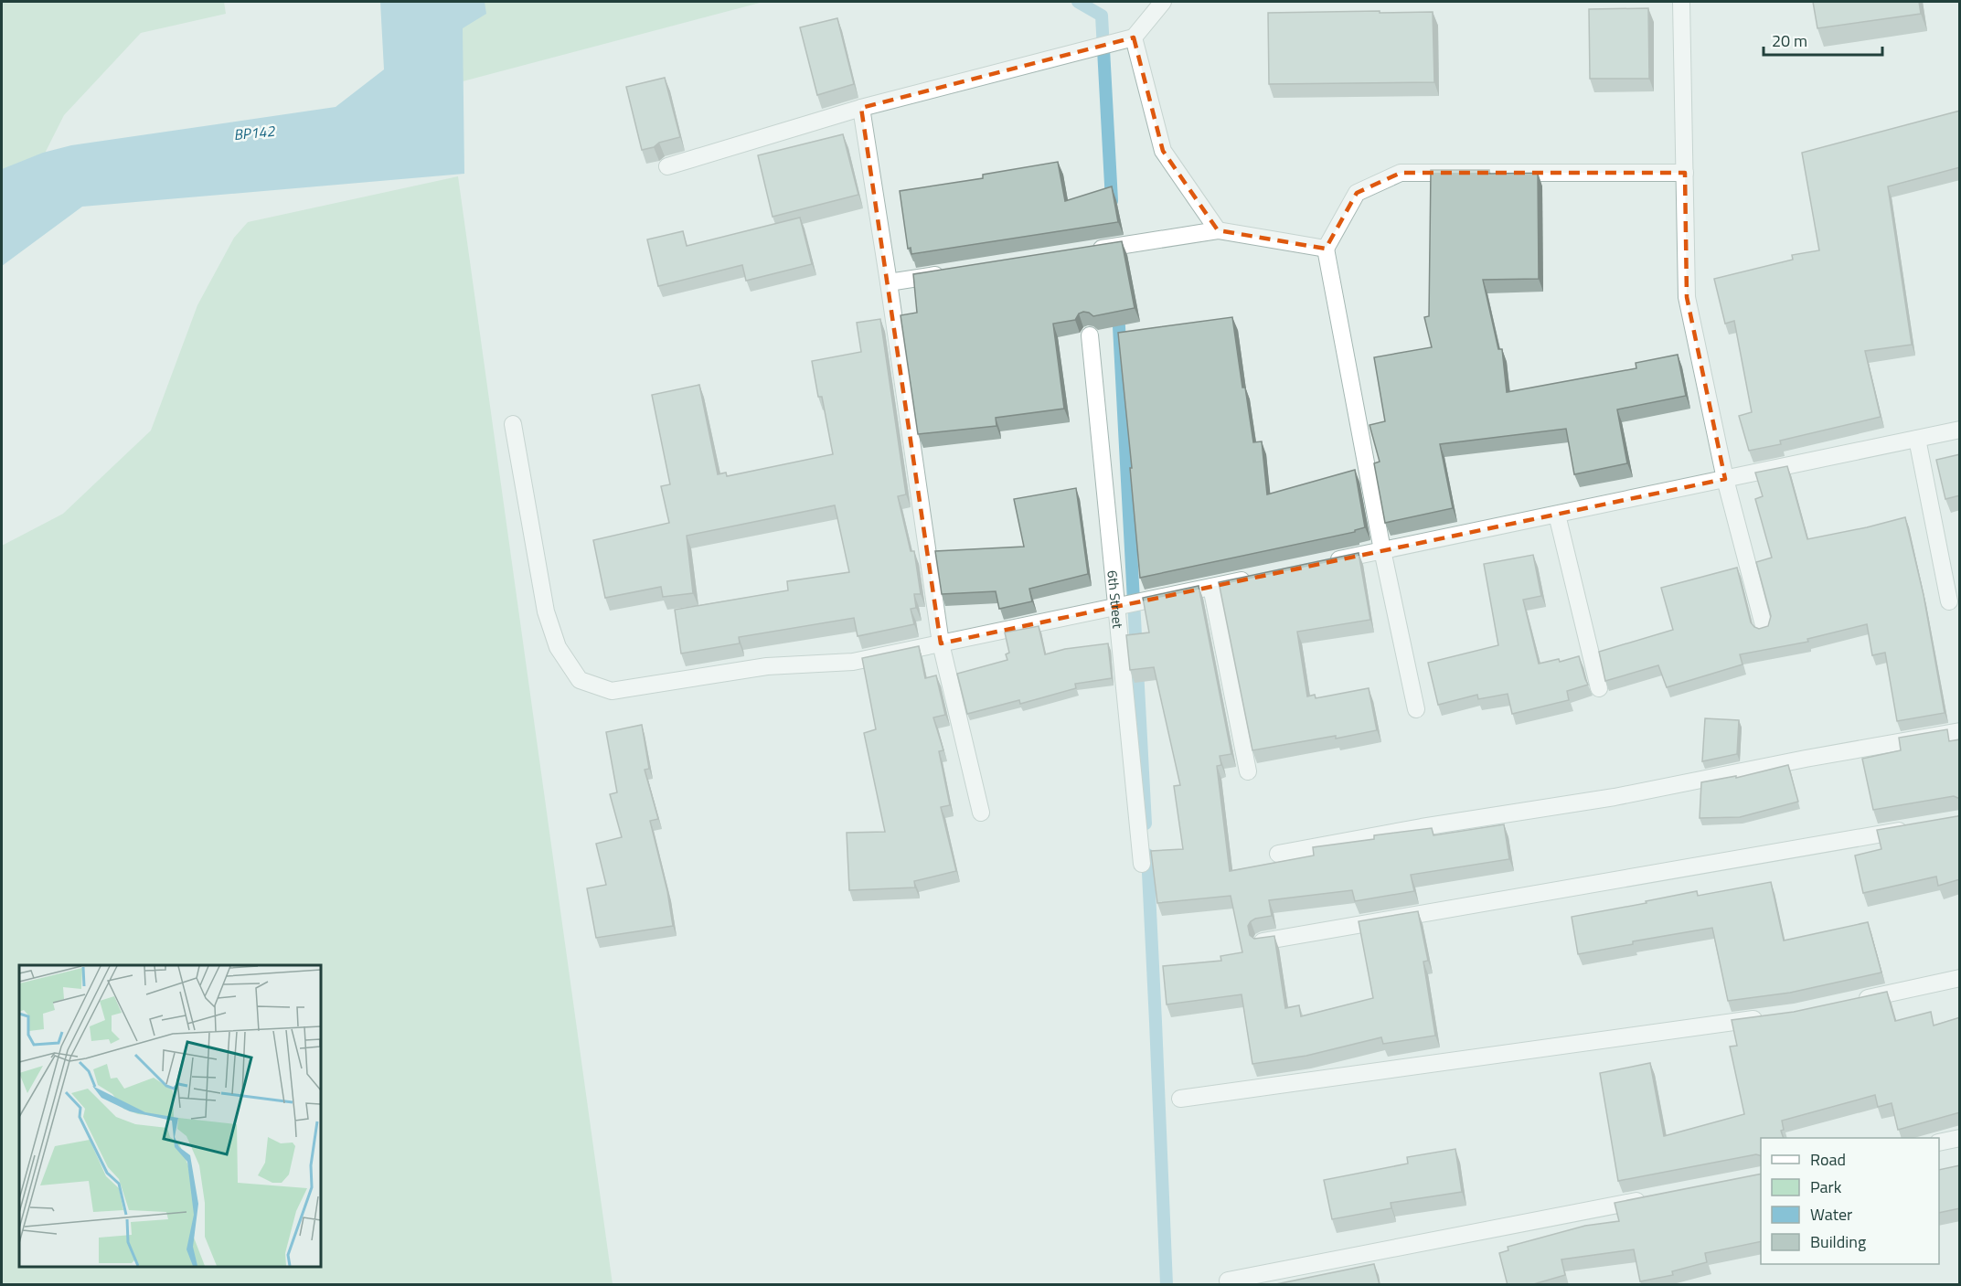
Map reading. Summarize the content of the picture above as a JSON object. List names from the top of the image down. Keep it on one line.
{"streets":{"street":["6th Street"]},"water":["BP142"],"legend":["Road","Park","Water","Building"],"scale_bar":"20 m"}
